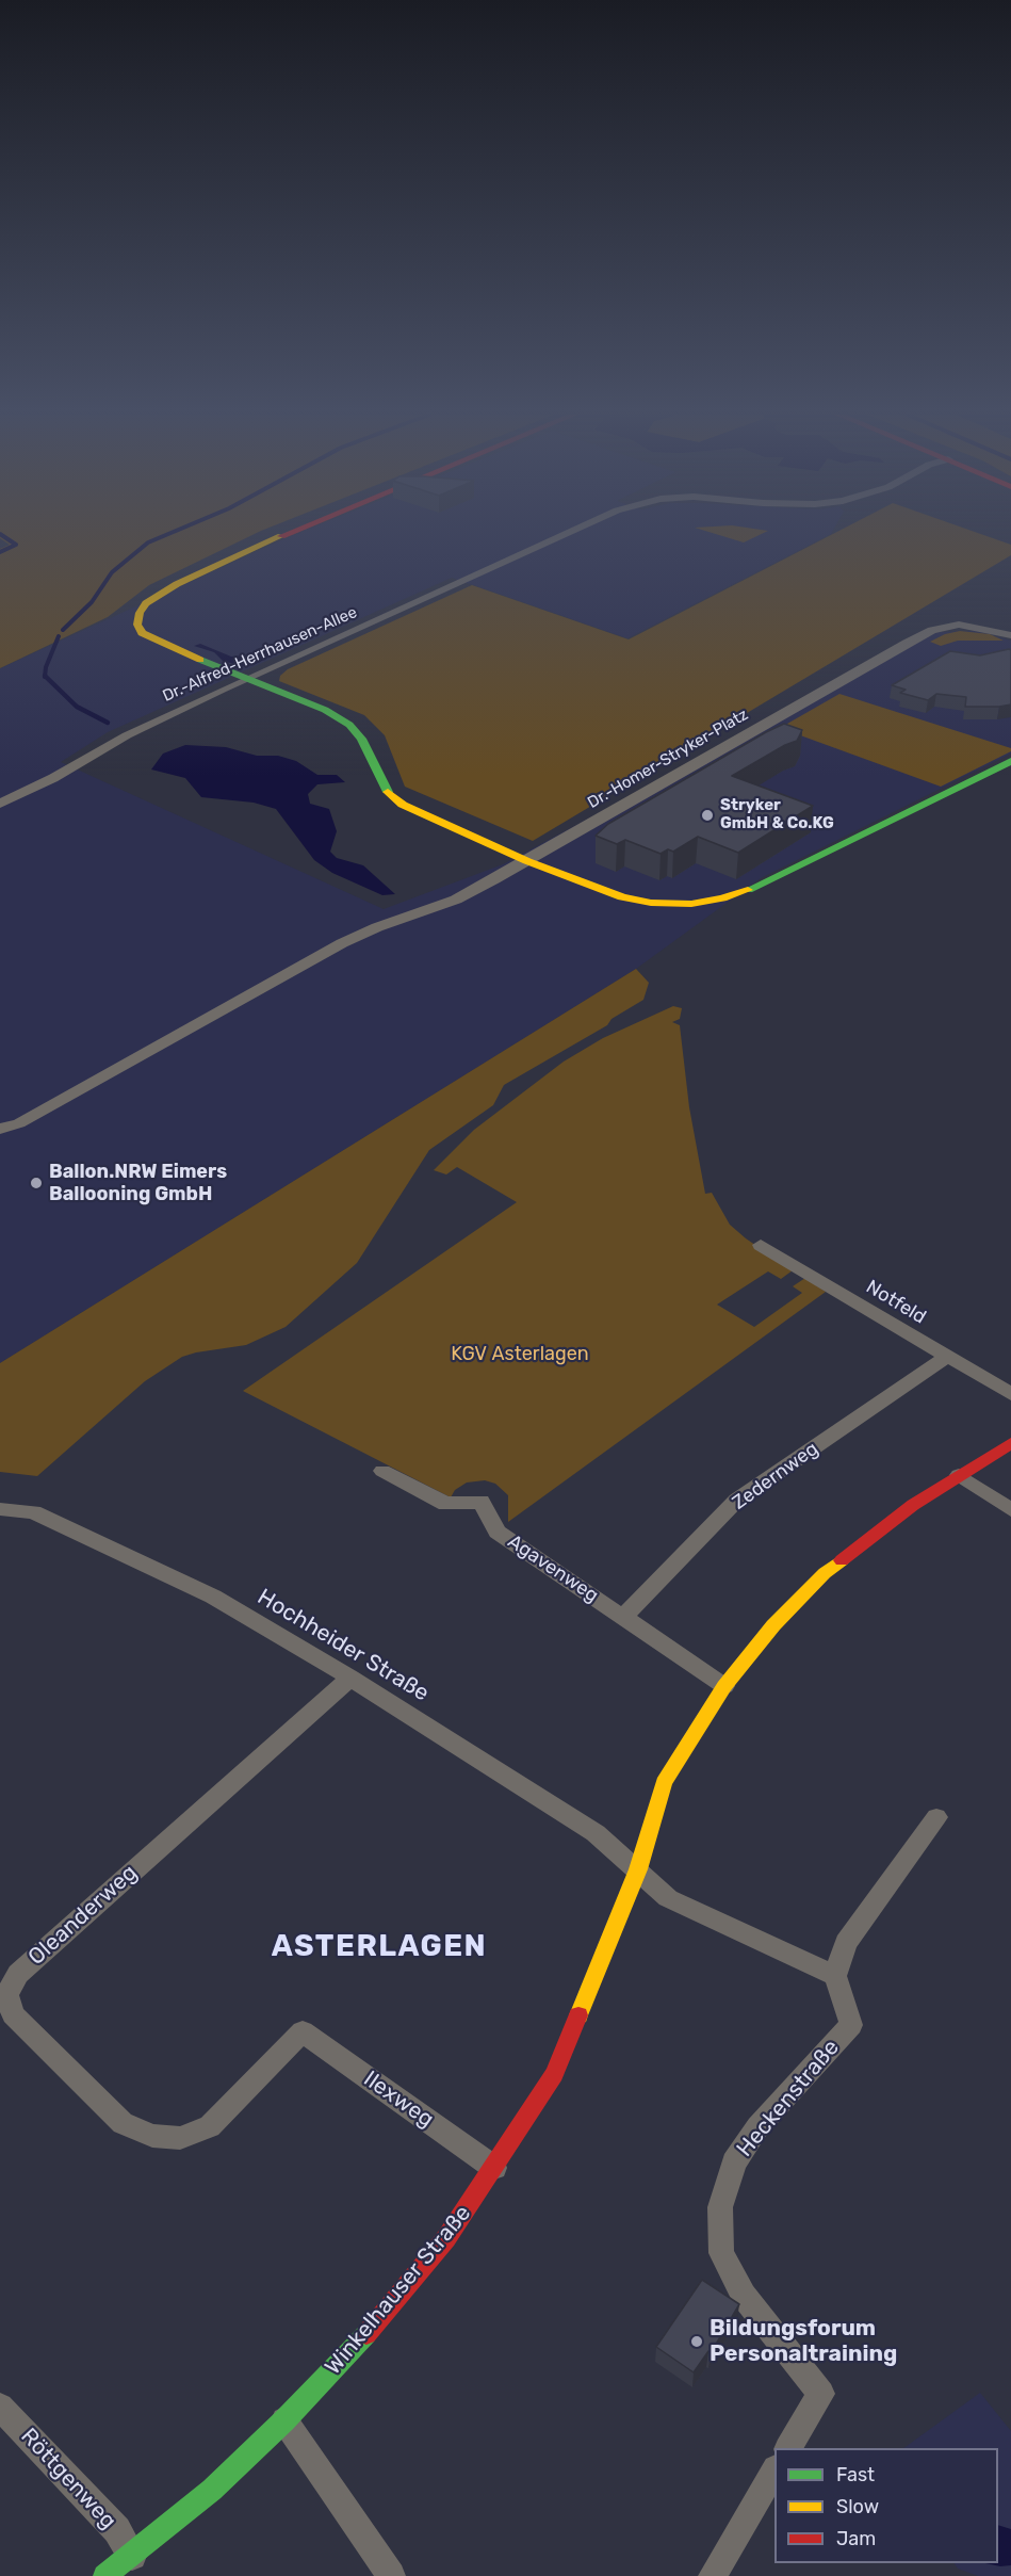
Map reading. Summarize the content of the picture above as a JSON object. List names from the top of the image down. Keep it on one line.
{"streets":{"street":["Dr.-Alfred-Herrhausen-Allee","Dr.-Homer-Stryker-Platz","Notfeld","Zedernweg","Agavenweg","Hochheider Straße","Oleanderweg","Heckenstraße","Ilexweg","Winkelhauser Straße","Röttgenweg"]},"crossings":[["Notfeld","Zedernweg"],["Zedernweg","Agavenweg"],["Agavenweg","Winkelhauser Straße"],["Hochheider Straße","Oleanderweg"],["Hochheider Straße","Winkelhauser Straße"],["Oleanderweg","Ilexweg"],["Ilexweg","Winkelhauser Straße"],["Winkelhauser Straße","Röttgenweg"]],"districts":["ASTERLAGEN"],"parks":["KGV Asterlagen"],"places":["Stryker GmbH & Co.KG","Ballon.NRW Eimers Ballooning GmbH","Bildungsforum Personaltraining"],"legend":["Fast","Slow","Jam"]}
